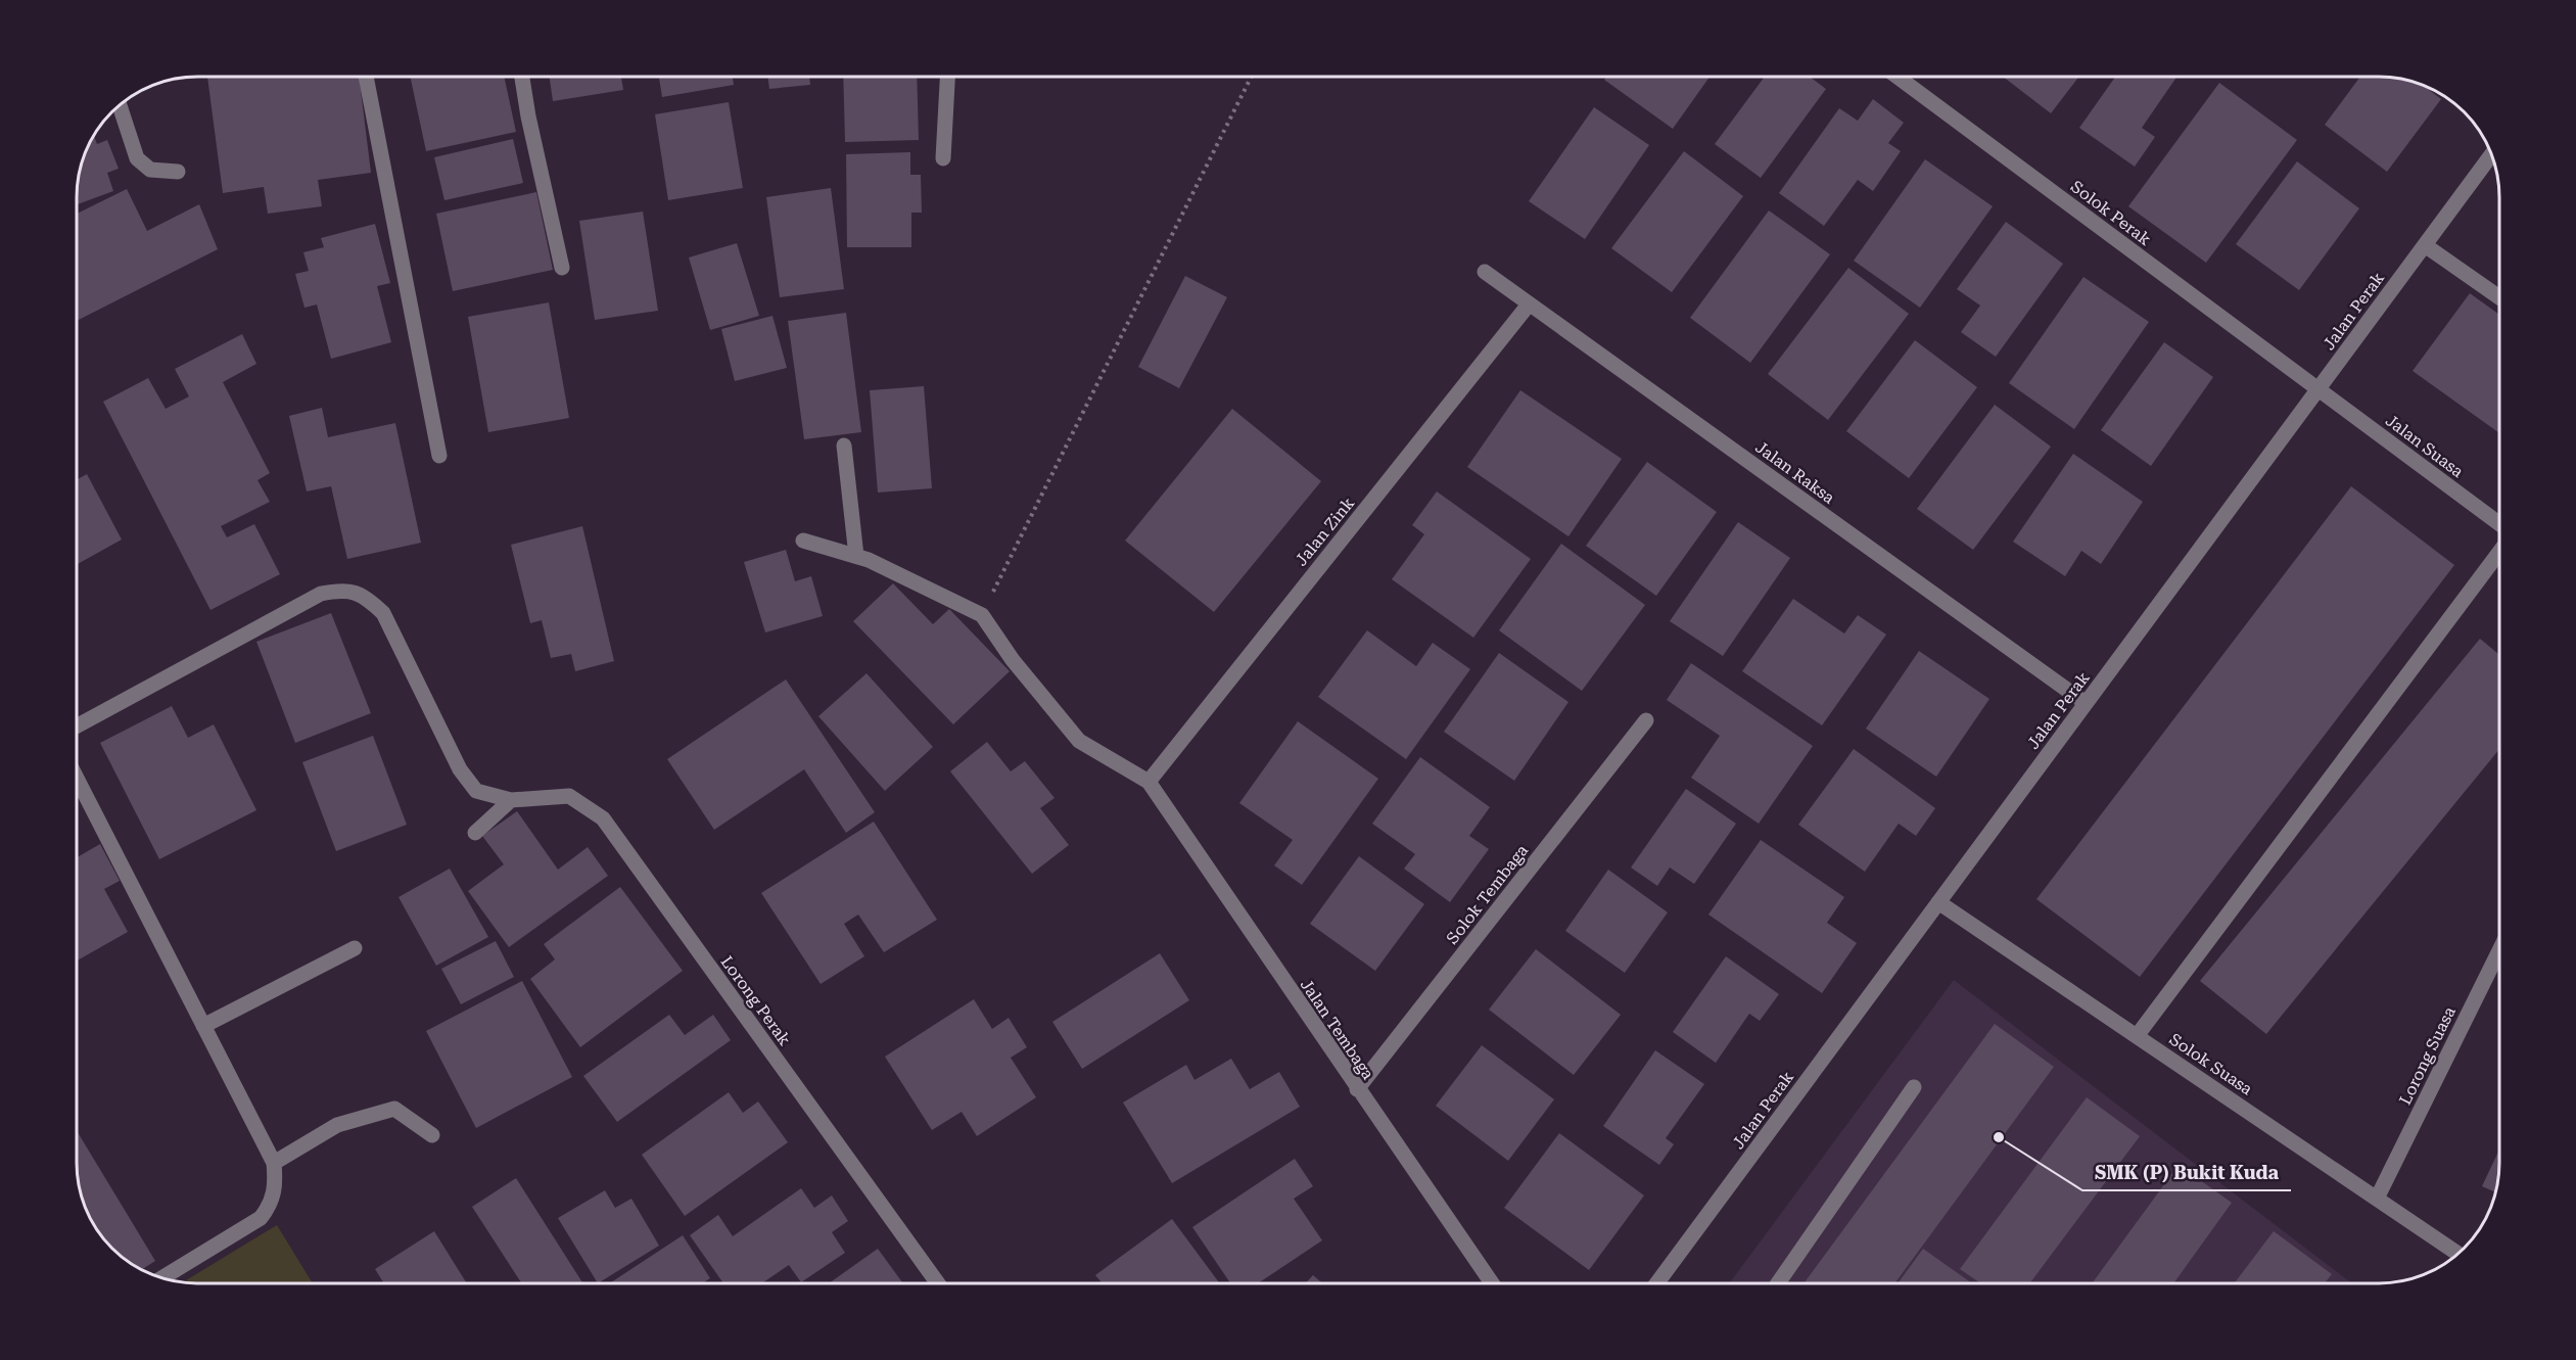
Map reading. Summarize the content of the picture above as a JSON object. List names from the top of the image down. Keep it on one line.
{"streets":{"street":["Solok Perak","Jalan Perak","Jalan Suasa","Jalan Raksa","Jalan Zink","Solok Tembaga","Lorong Perak","Jalan Tembaga","Lorong Suasa","Solok Suasa"]},"crossings":[["Solok Perak","Jalan Perak"],["Solok Perak","Jalan Suasa"],["Jalan Perak","Jalan Suasa"],["Jalan Perak","Jalan Raksa"],["Jalan Perak","Solok Suasa"],["Jalan Raksa","Jalan Zink"],["Jalan Zink","Jalan Tembaga"],["Solok Tembaga","Jalan Tembaga"],["Lorong Suasa","Solok Suasa"]],"places":["SMK (P) Bukit Kuda"]}
